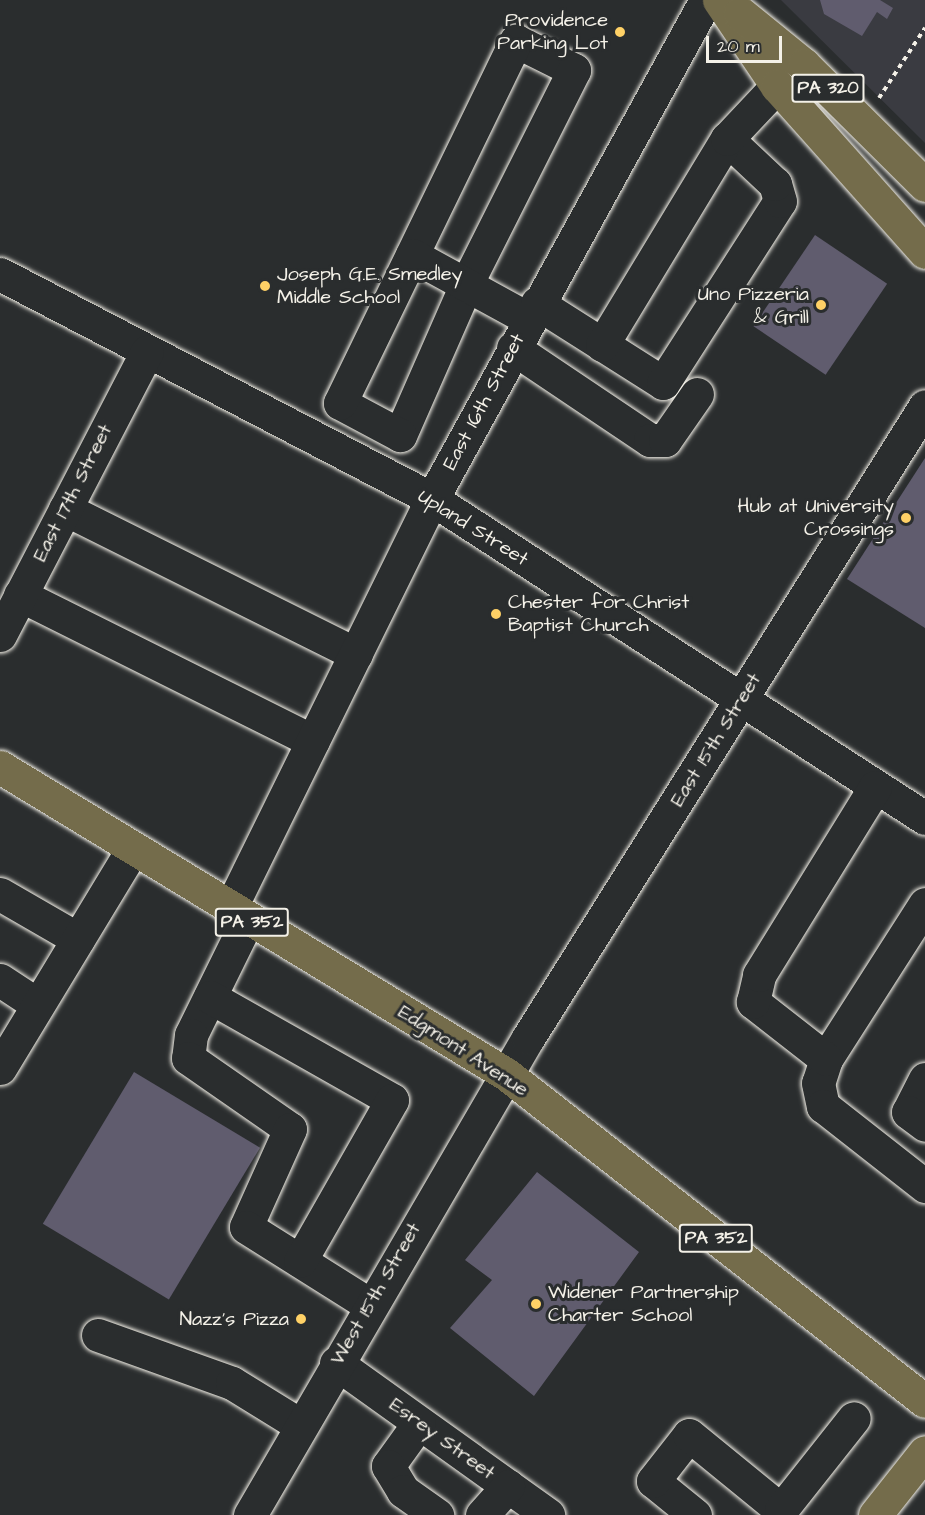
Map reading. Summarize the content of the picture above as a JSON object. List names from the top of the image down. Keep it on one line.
{"streets":{"main road":["PA 320","PA 352","Edgmont Avenue"],"street":["East 16th Street","East 17th Street","Upland Street","East 15th Street","West 15th Street","Esrey Street"]},"crossings":[["East 16th Street","Upland Street"],["East 16th Street","Edgmont Avenue"],["East 17th Street","Upland Street"],["Upland Street","East 15th Street"],["East 15th Street","Edgmont Avenue"],["East 15th Street","West 15th Street"],["Edgmont Avenue","West 15th Street"],["West 15th Street","Esrey Street"]],"places":["Providence Parking Lot","Joseph G.E. Smedley Middle School","Uno Pizzeria & Grill","Hub at University Crossings","Chester for Christ Baptist Church","Widener Partnership Charter School","Nazz's Pizza"],"scale_bar":"20 m"}
